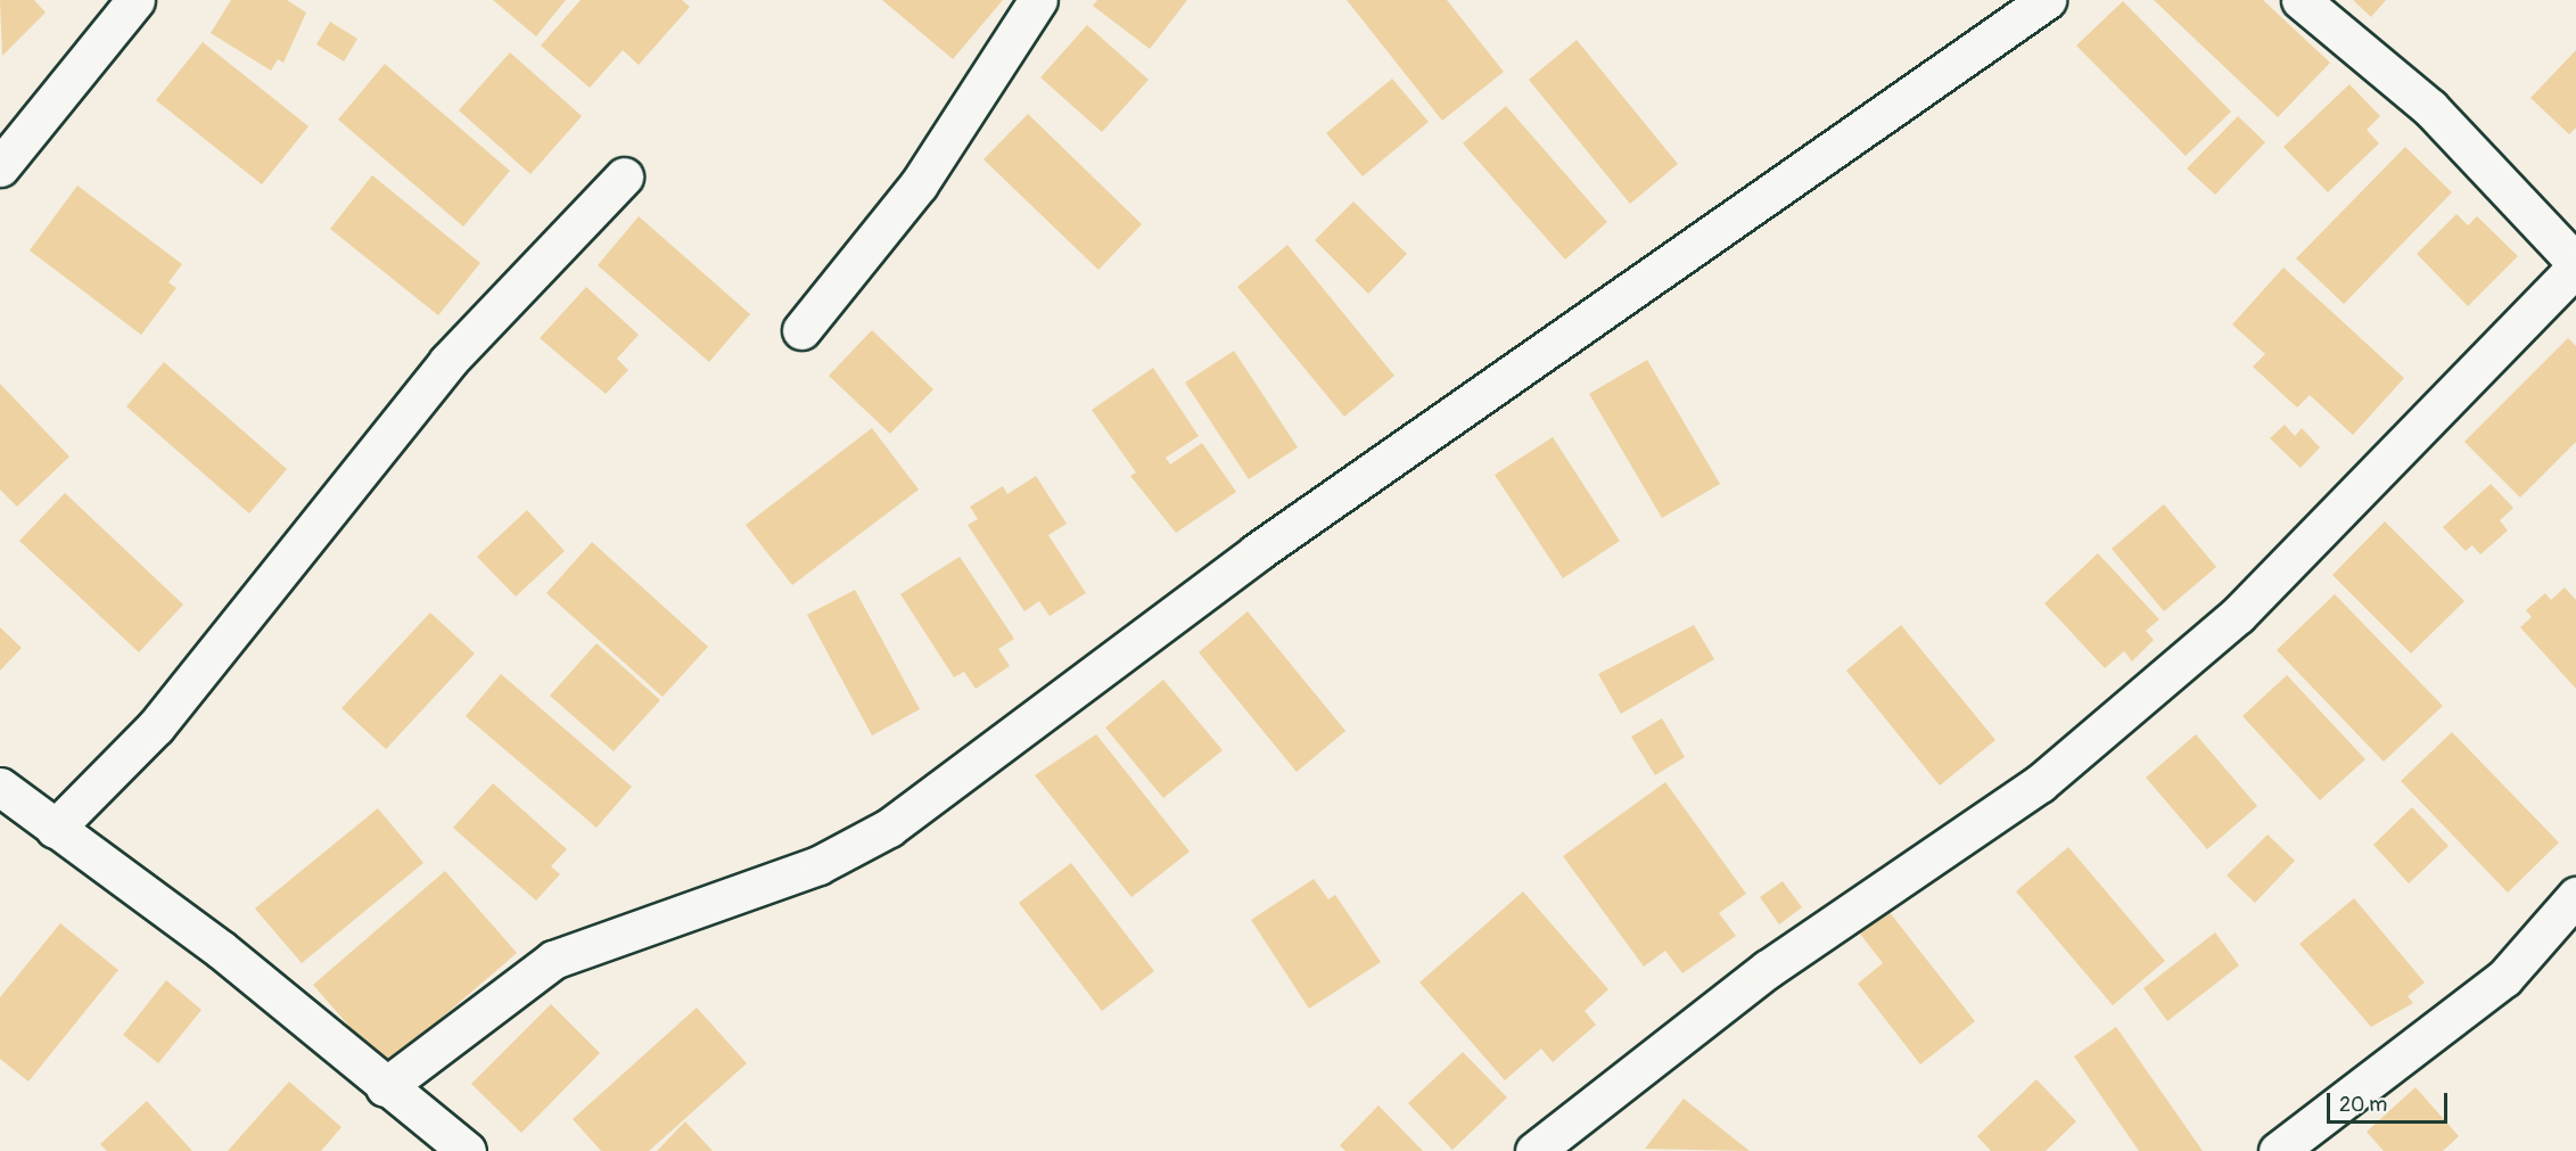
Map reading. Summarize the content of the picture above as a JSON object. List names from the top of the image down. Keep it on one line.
{"scale_bar":"20 m"}
